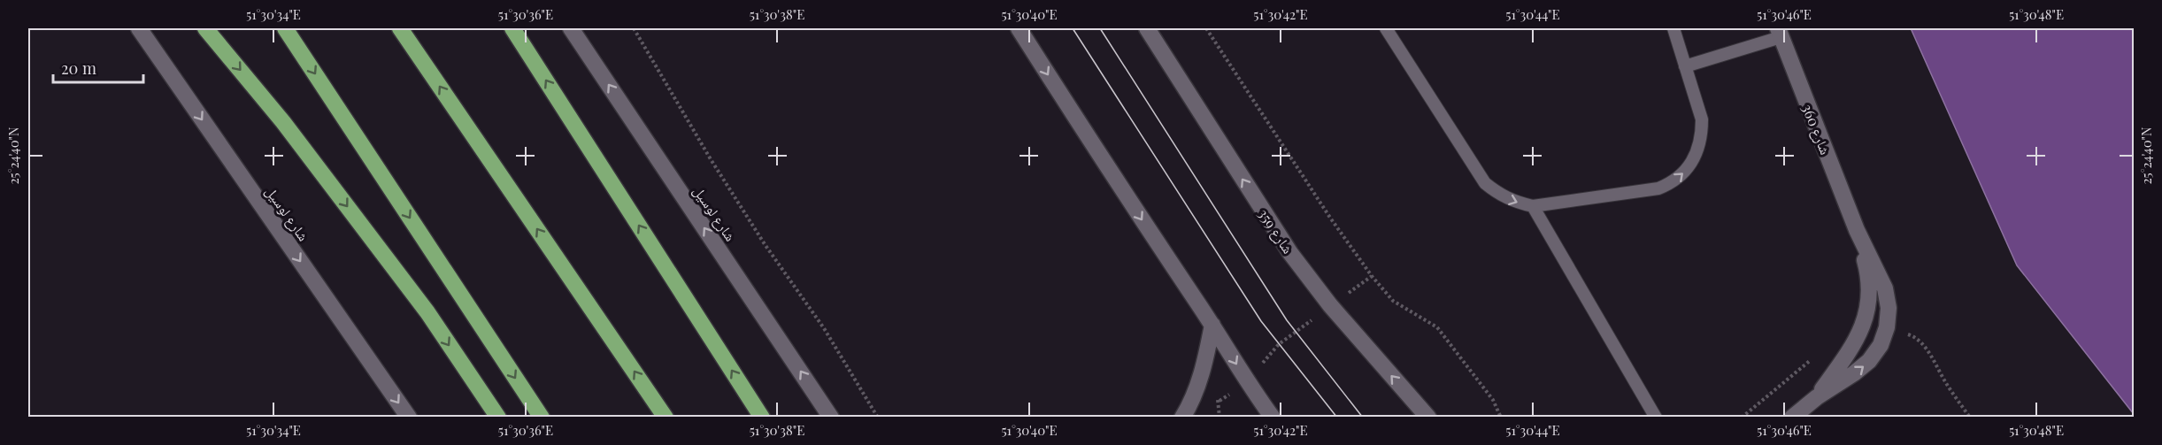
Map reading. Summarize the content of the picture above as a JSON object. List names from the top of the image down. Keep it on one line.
{"streets":{"street":["شارع 360","شارع لوسيل","شارع 359"]},"scale_bar":"20 m","coordinates":["51°30'34\"E","51°30'36\"E","51°30'38\"E","51°30'40\"E","51°30'42\"E","51°30'44\"E","51°30'46\"E","51°30'48\"E","25°24'40\"N"]}
